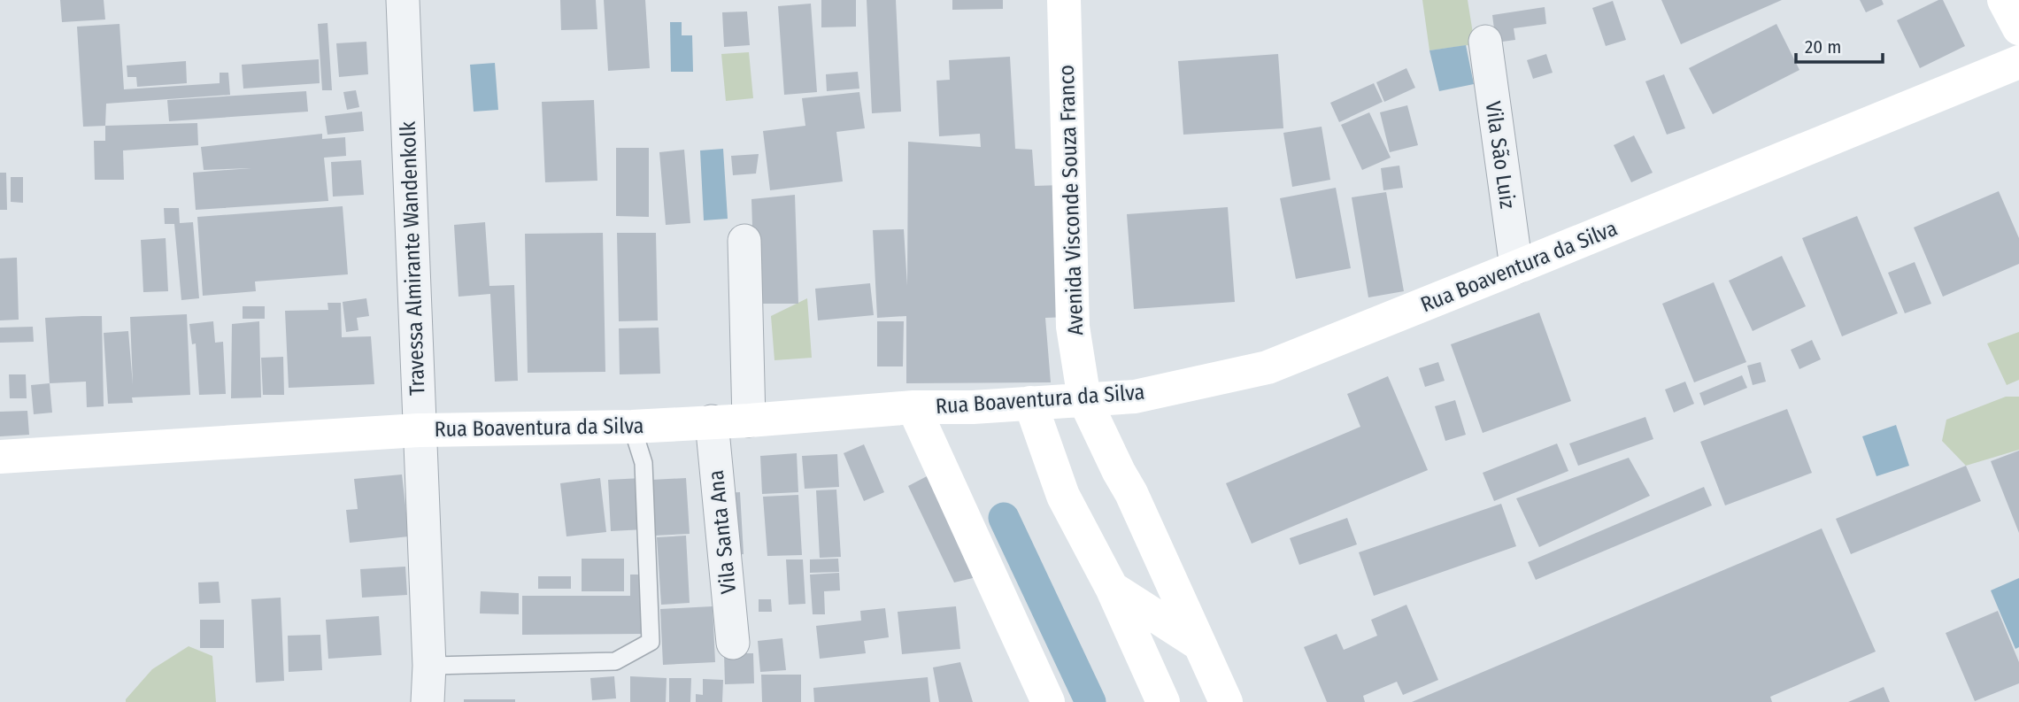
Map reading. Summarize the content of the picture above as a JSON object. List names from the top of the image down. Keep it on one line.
{"streets":{"street":["Vila São Luiz","Avenida Visconde Souza Franco","Travessa Almirante Wandenkolk","Rua Boaventura da Silva","Vila Santa Ana"]},"crossings":[["Vila São Luiz","Rua Boaventura da Silva"],["Avenida Visconde Souza Franco","Rua Boaventura da Silva"],["Travessa Almirante Wandenkolk","Rua Boaventura da Silva"],["Rua Boaventura da Silva","Vila Santa Ana"]],"scale_bar":"20 m"}
